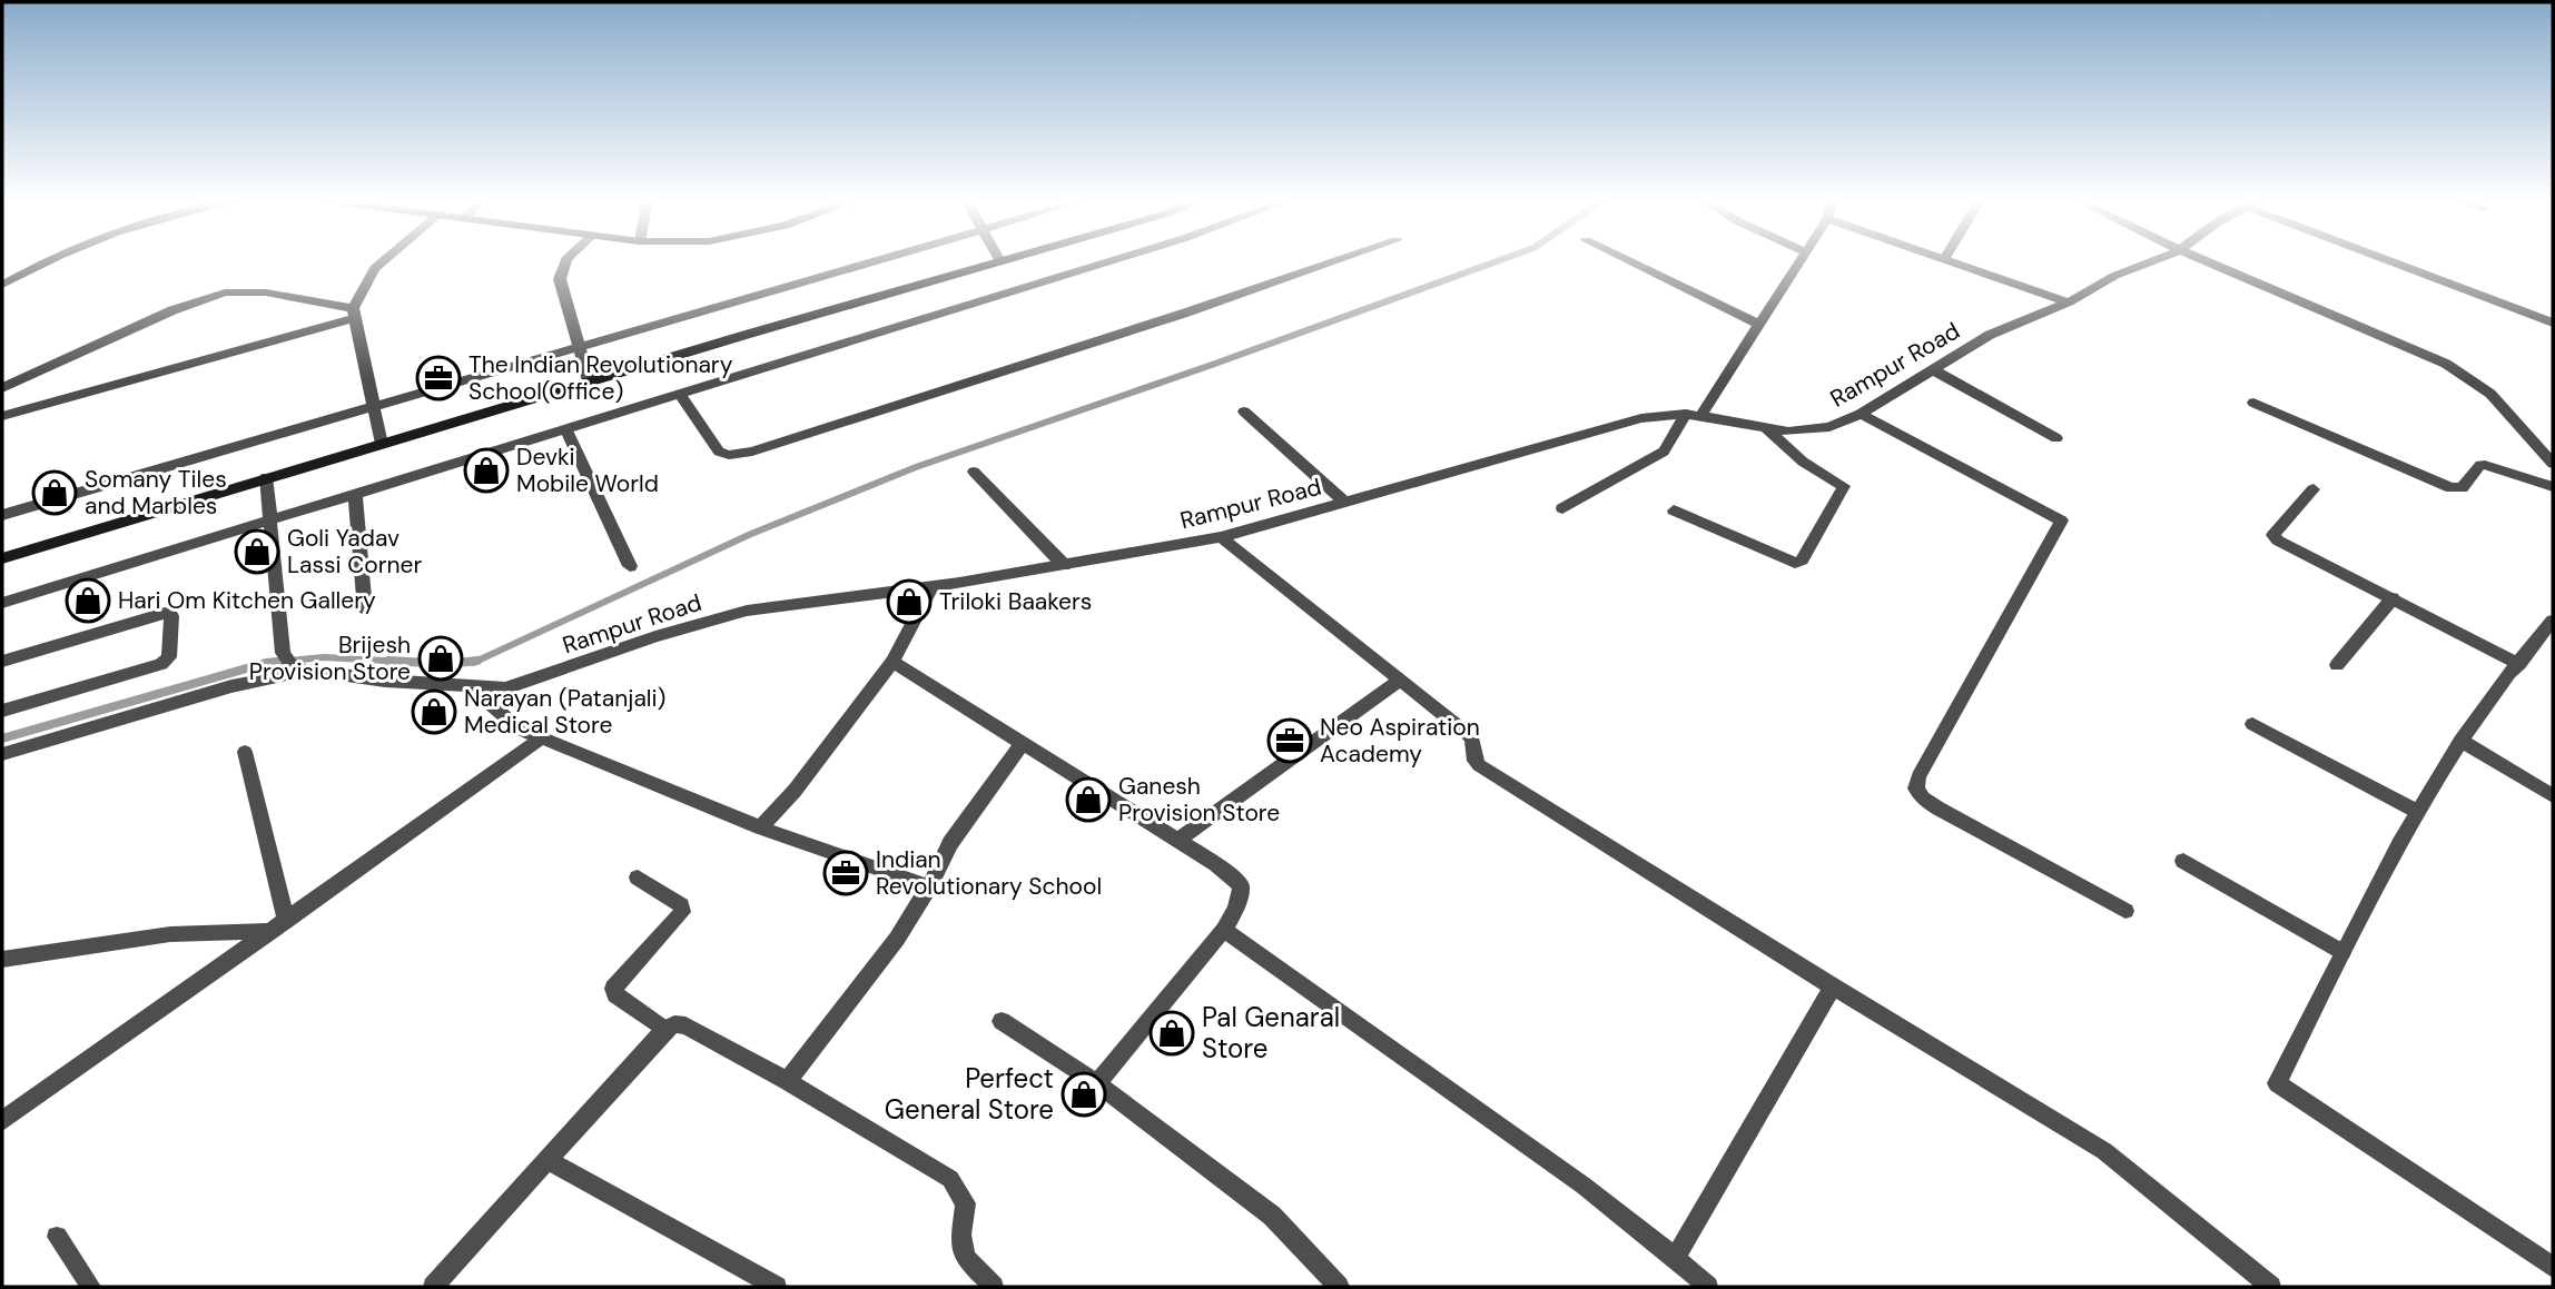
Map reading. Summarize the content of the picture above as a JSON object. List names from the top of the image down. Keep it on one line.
{"streets":{"street":["Rampur Road"]},"places":{"office":["The Indian Revolutionary School(Office)","Neo Aspiration Academy","Indian Revolutionary School"],"shop":["Devki Mobile World","Somany Tiles and Marbles","Goli Yadav Lassi Corner","Hari Om Kitchen Gallery","Triloki Baakers","Brijesh Provision Store","Narayan (Patanjali) Medical Store","Ganesh Provision Store","Pal Genaral Store","Perfect General Store"]}}
